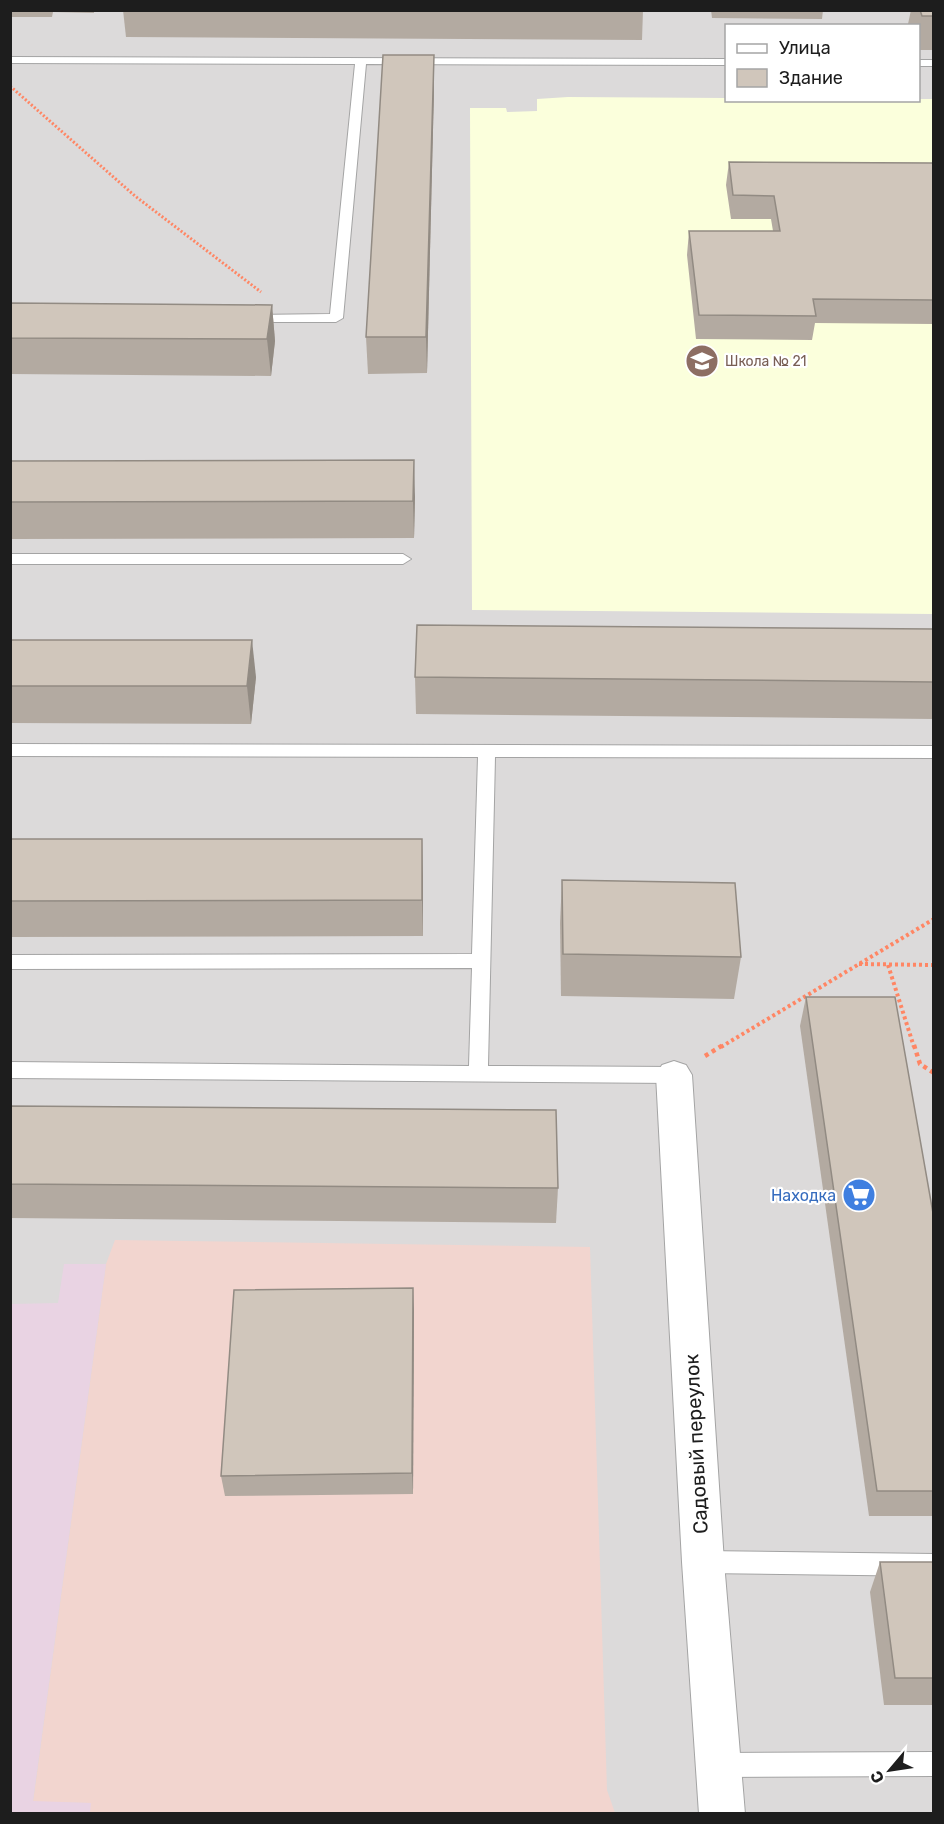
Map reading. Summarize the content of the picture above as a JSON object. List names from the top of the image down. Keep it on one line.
{"streets":{"street":["Садовый переулок"]},"places":{"school or university":["Школа № 21"],"supermarket":["Находка"]},"legend":["Улица","Здание"],"north":"bottom left"}
